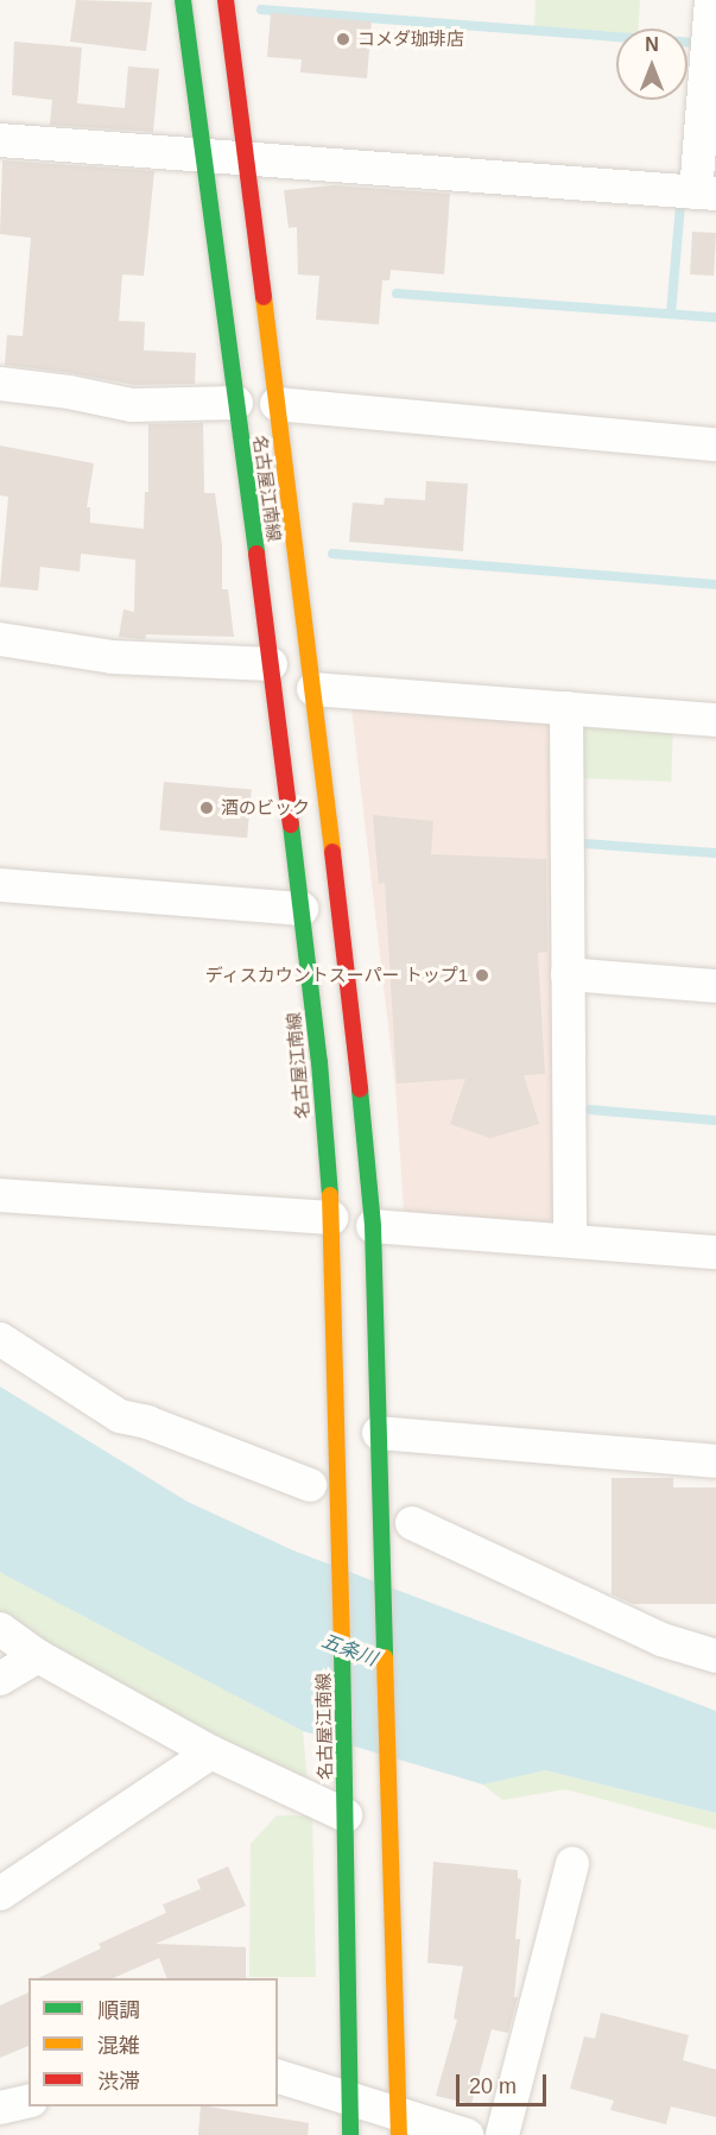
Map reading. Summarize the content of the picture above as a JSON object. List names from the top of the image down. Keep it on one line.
{"streets":{"main road":["名古屋江南線"]},"water":["五条川"],"places":["コメダ珈琲店","酒のビック","ディスカウントスーパー トップ1"],"legend":["順調","混雑","渋滞"],"scale_bar":"20 m","north":"top"}
